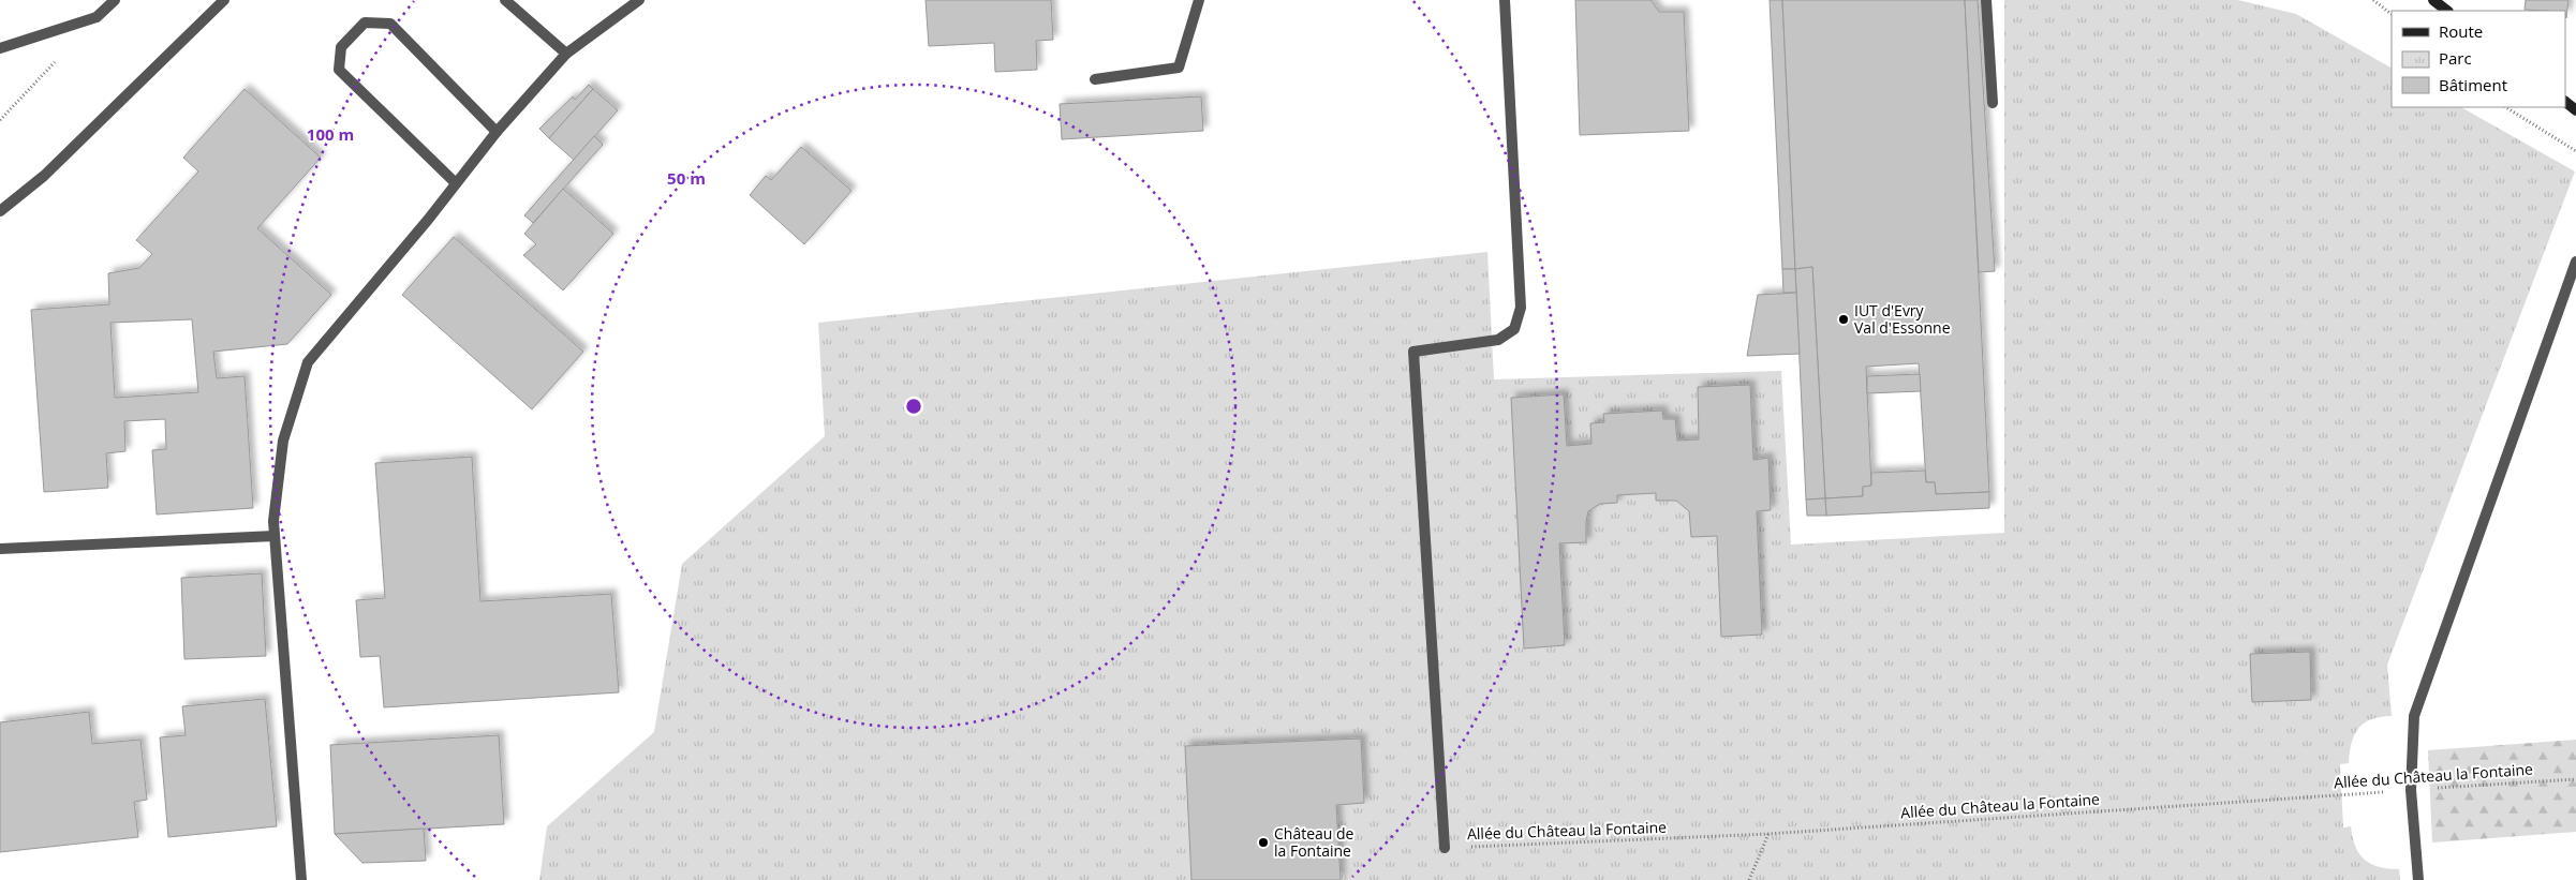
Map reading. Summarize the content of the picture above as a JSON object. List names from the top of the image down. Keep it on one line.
{"streets":{"path":["Allée du Château la Fontaine"]},"places":["IUT d'Evry Val d'Essonne","Château de la Fontaine"],"legend":["Route","Parc","Bâtiment"],"rings":["100 m","50 m"]}
